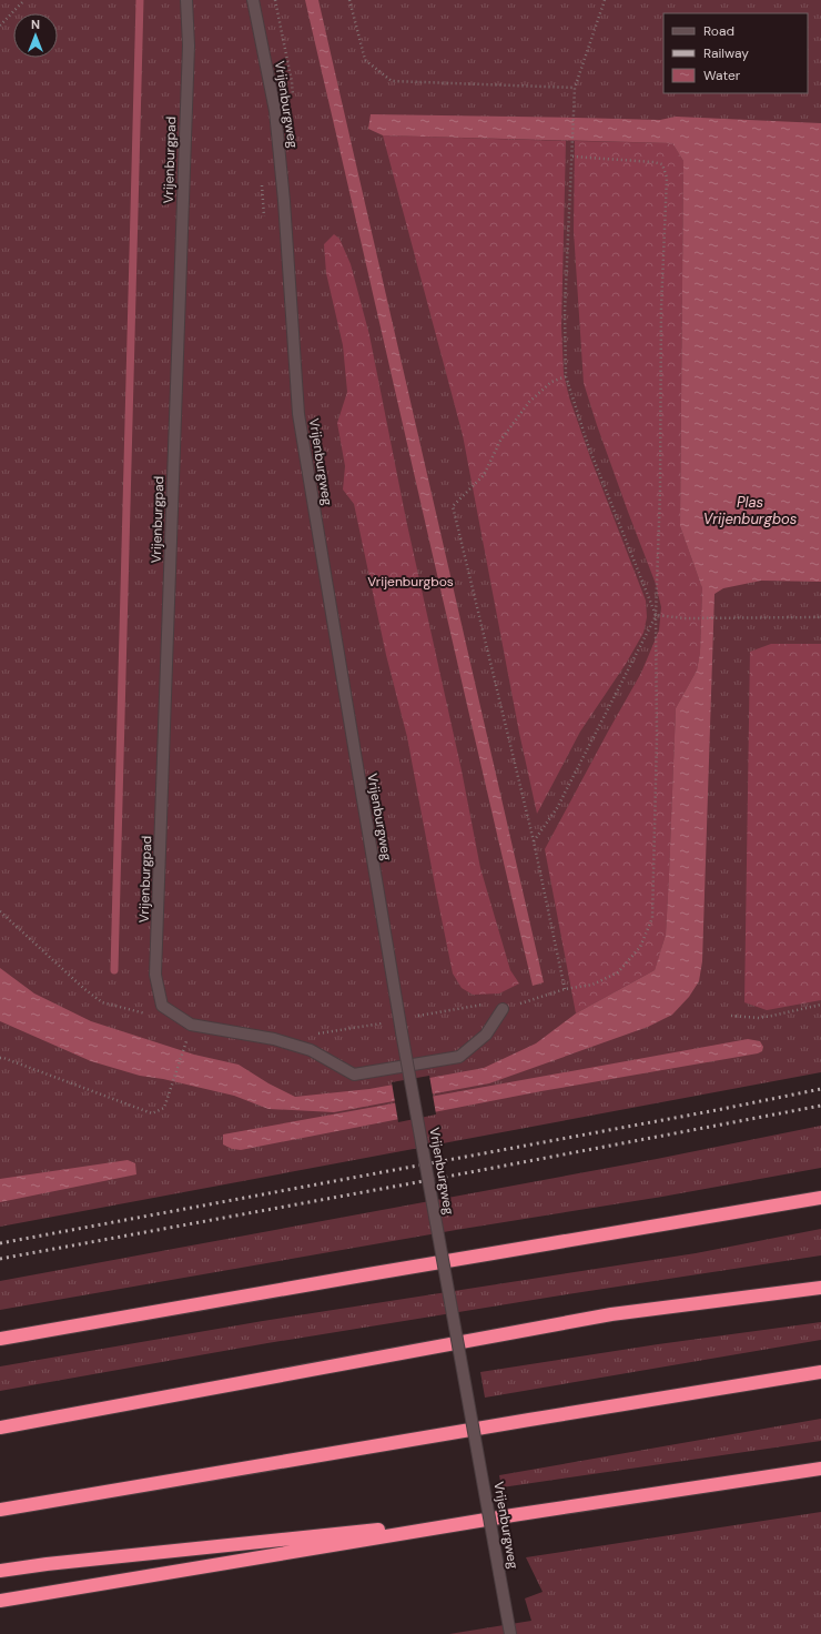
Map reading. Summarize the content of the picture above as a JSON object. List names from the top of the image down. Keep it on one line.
{"streets":{"street":["Vrijenburgweg","Vrijenburgpad"]},"water":["Plas Vrijenburgbos"],"parks":["Vrijenburgbos"],"legend":["Road","Railway","Water"],"north":"top"}
